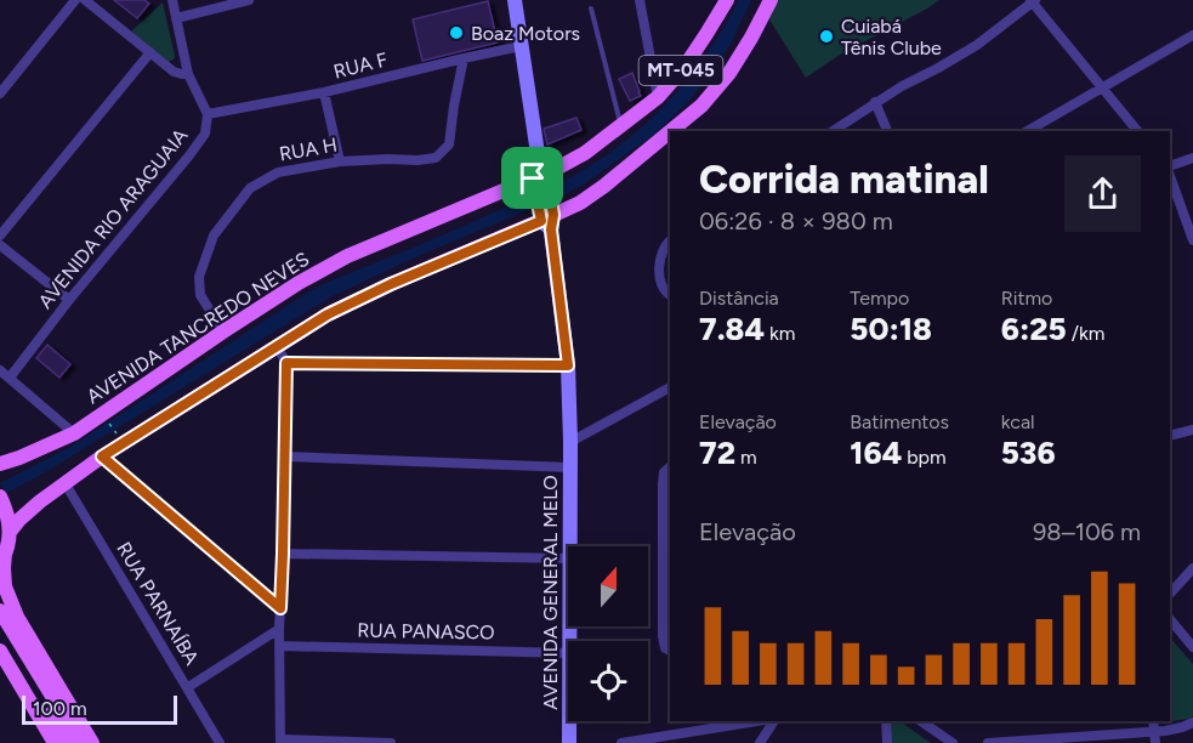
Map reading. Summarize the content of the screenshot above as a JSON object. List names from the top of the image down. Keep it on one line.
{"streets":{"main road":["MT-045","AVENIDA TANCREDO NEVES","AVENIDA GENERAL MELO"],"street":["RUA F","RUA H","AVENIDA RIO ARAGUAIA","RUA PARNAÍBA","RUA PANASCO"]},"crossings":[["RUA F","RUA H"],["RUA F","AVENIDA RIO ARAGUAIA"],["MT-045","AVENIDA GENERAL MELO"],["MT-045","RUA PARNAÍBA"],["RUA H","AVENIDA TANCREDO NEVES"],["AVENIDA TANCREDO NEVES","AVENIDA GENERAL MELO"]],"places":["Boaz Motors","Cuiabá Tênis Clube"],"scale_bar":"100 m","north":"top","page":{"heading":["Corrida matinal","06:26 · 8 × 980 m"],"stats":[["Distância","7.84 km"],["Tempo","50:18"],["Ritmo","6:25 /km"],["Elevação","72 m"],["Batimentos","164 bpm"],["kcal","536"]],"chart":["Elevação","98–106 m"],"scale":"100 m"}}
